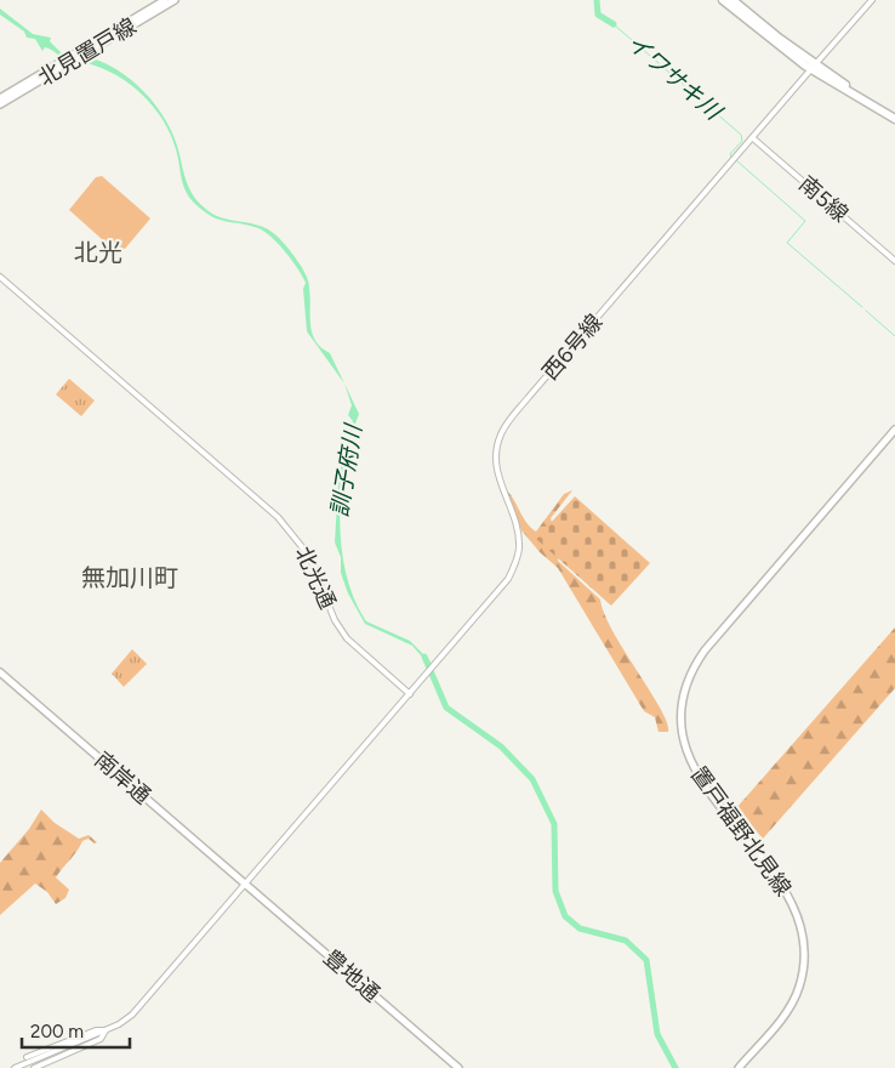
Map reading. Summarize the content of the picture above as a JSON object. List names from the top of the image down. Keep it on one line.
{"streets":{"main road":["北見置戸線","南岸通","置戸福野北見線","豊地通"],"street":["南5線","西6号線","北光通"]},"crossings":[["南5線","西6号線"],["西6号線","北光通"],["南岸通","豊地通"]],"districts":["北光","無加川町"],"water":["イワサキ川","訓子府川"],"scale_bar":"200 m"}
